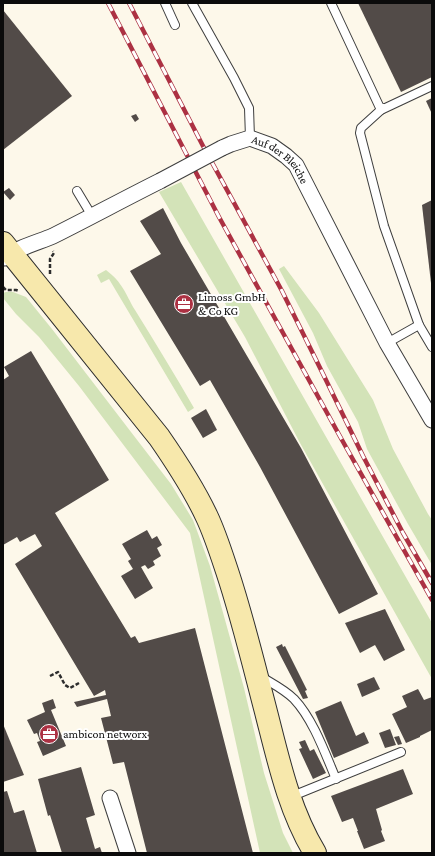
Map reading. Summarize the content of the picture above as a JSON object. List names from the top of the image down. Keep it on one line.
{"streets":{"street":["Auf der Bleiche"]},"places":{"office":["Limoss GmbH & Co KG","ambicon networx"]}}
